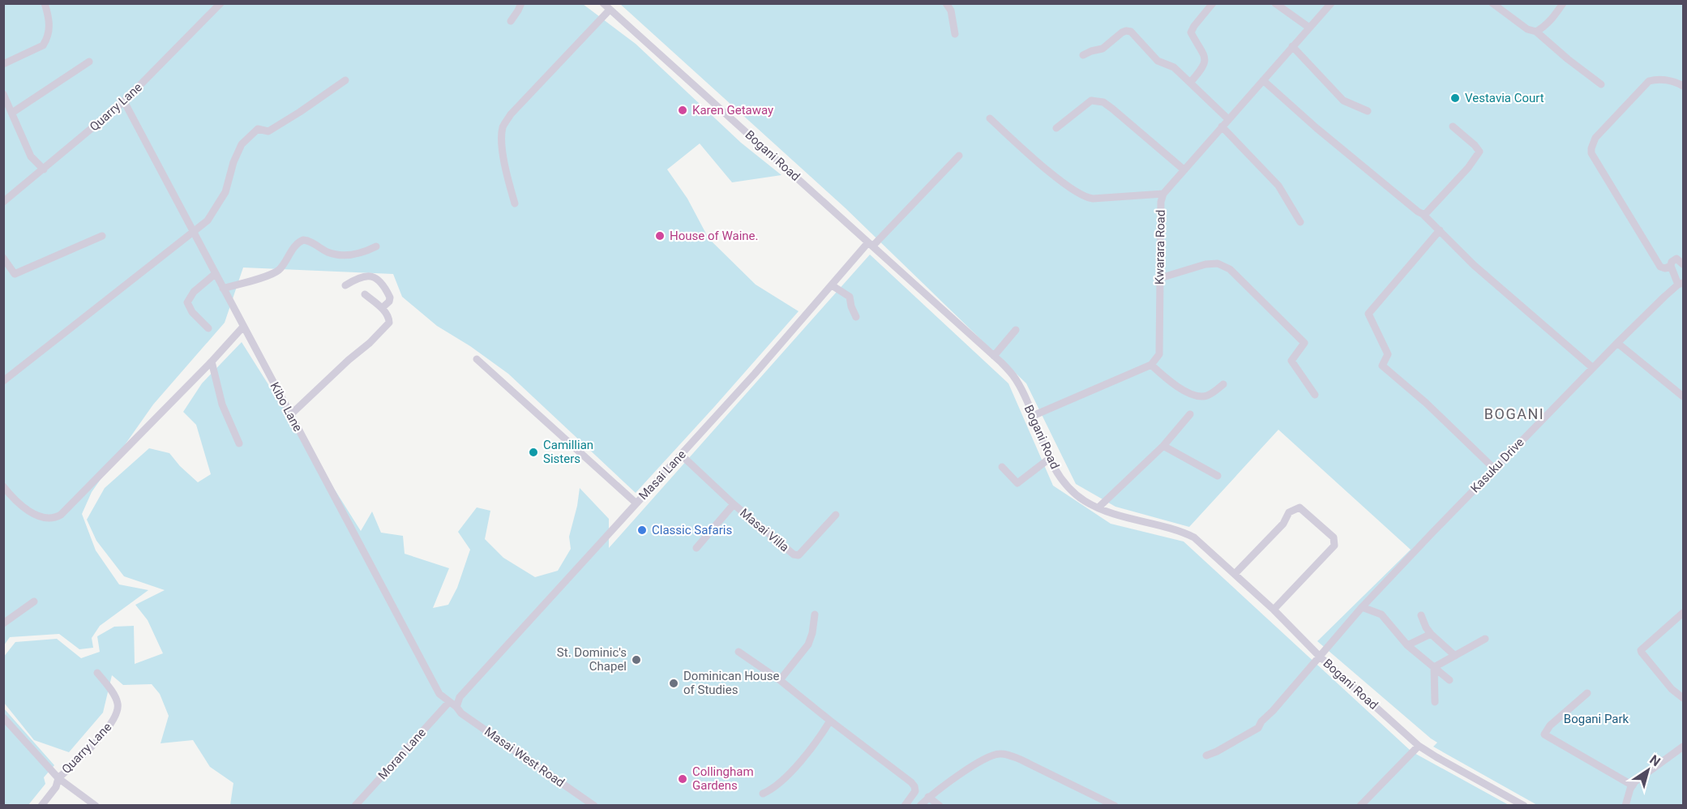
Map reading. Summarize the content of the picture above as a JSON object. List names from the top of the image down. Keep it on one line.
{"streets":{"street":["Quarry Lane","Bogani Road","Kwarara Road","Kibo Lane","Kasuku Drive","Masai Lane","Masai Villa","Moran Lane","Masai West Road"]},"crossings":[["Quarry Lane","Kibo Lane"],["Bogani Road","Kasuku Drive"],["Bogani Road","Masai Lane"],["Kibo Lane","Masai Lane"],["Kibo Lane","Moran Lane"],["Kibo Lane","Masai West Road"],["Masai Lane","Masai Villa"],["Masai Lane","Masai West Road"]],"districts":["BOGANI"],"parks":["Bogani Park"],"places":["Vestavia Court","Karen Getaway","House of Waine.","Camillian Sisters","Classic Safaris","St. Dominic's Chapel","Dominican House of Studies","Collingham Gardens"],"north":"top right"}
